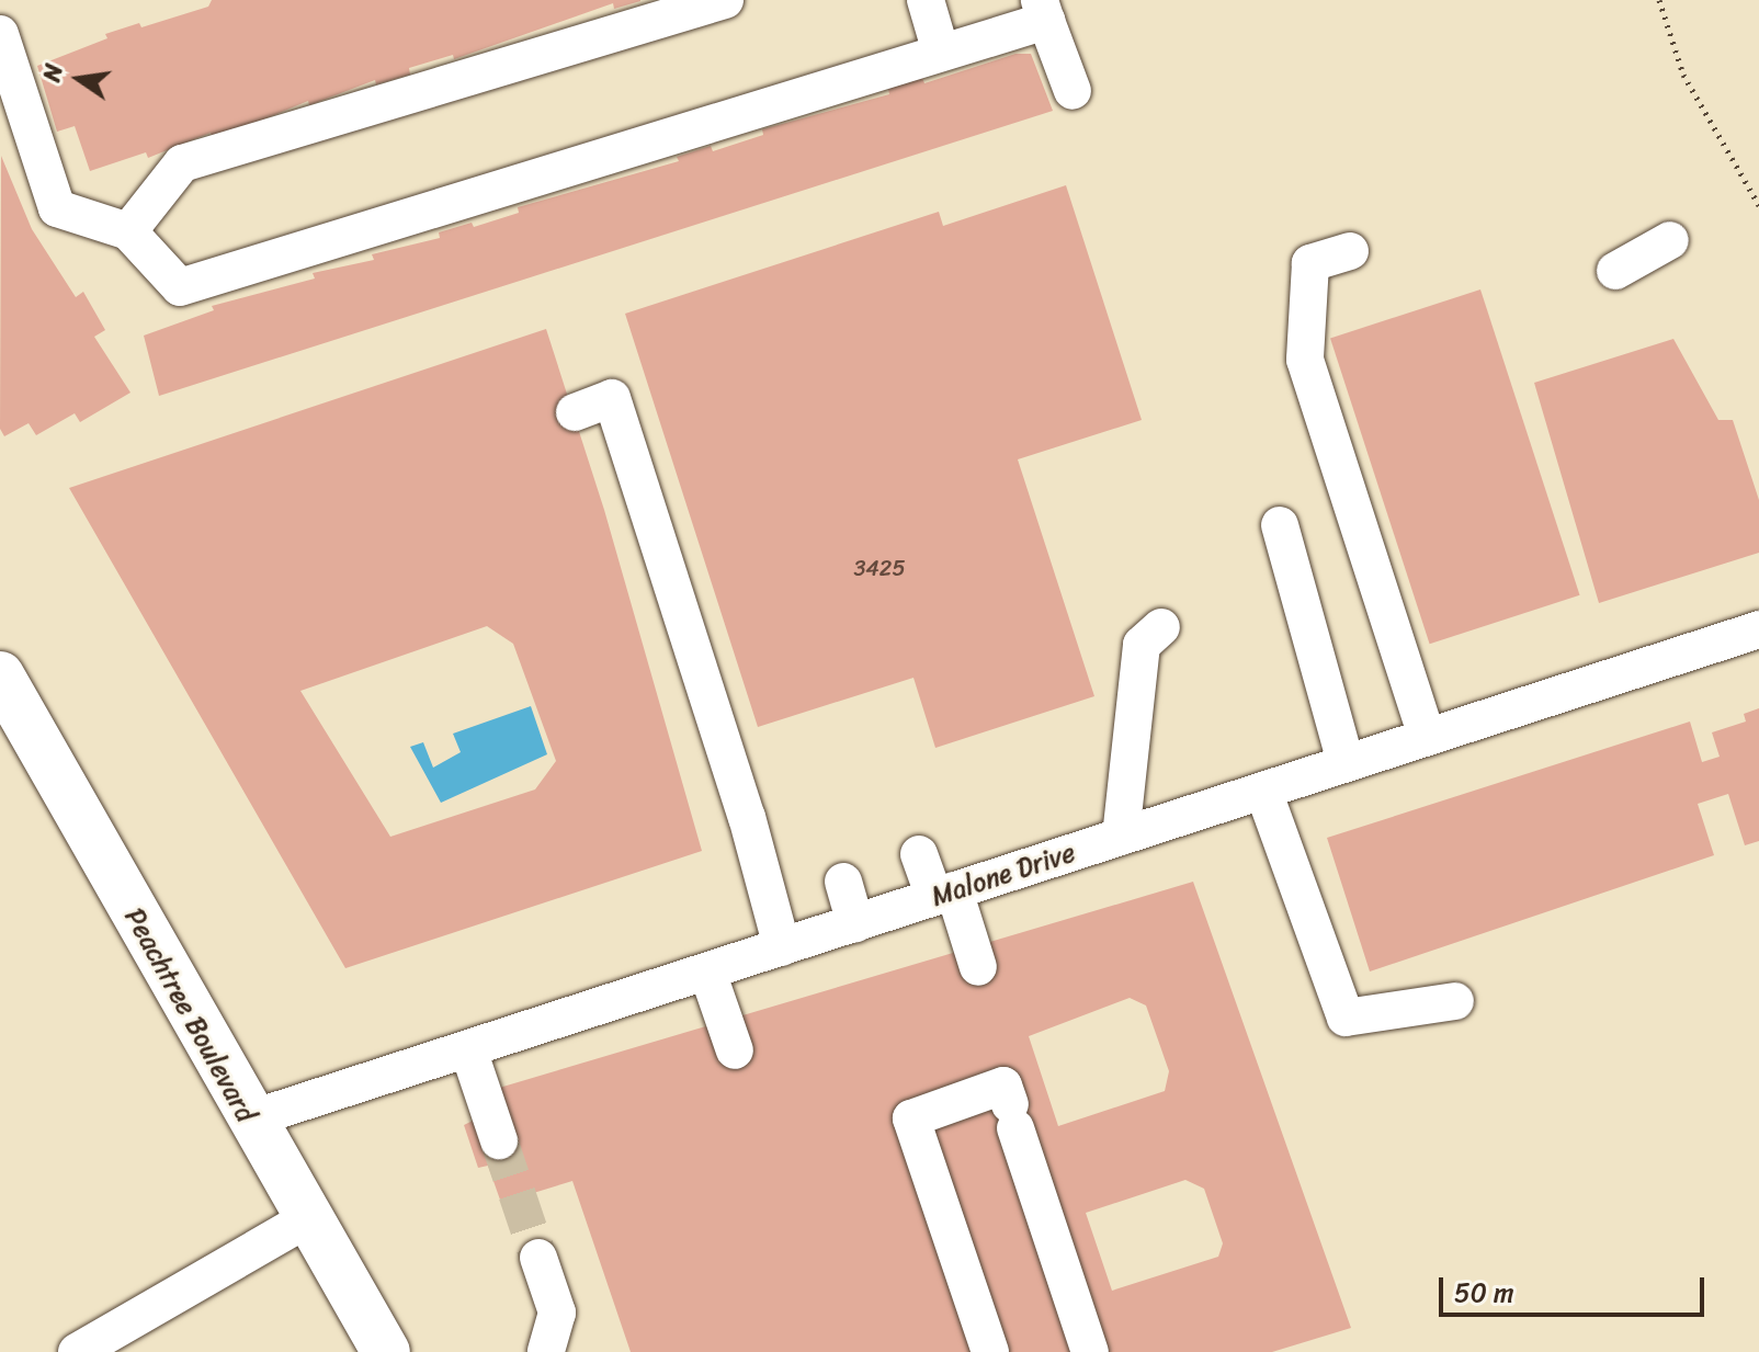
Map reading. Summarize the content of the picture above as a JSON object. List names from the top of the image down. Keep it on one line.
{"streets":{"highway":["Peachtree Boulevard"],"street":["Malone Drive"]},"crossings":[["Malone Drive","Peachtree Boulevard"]],"house_numbers":["3425"],"scale_bar":"50 m","north":"left"}
